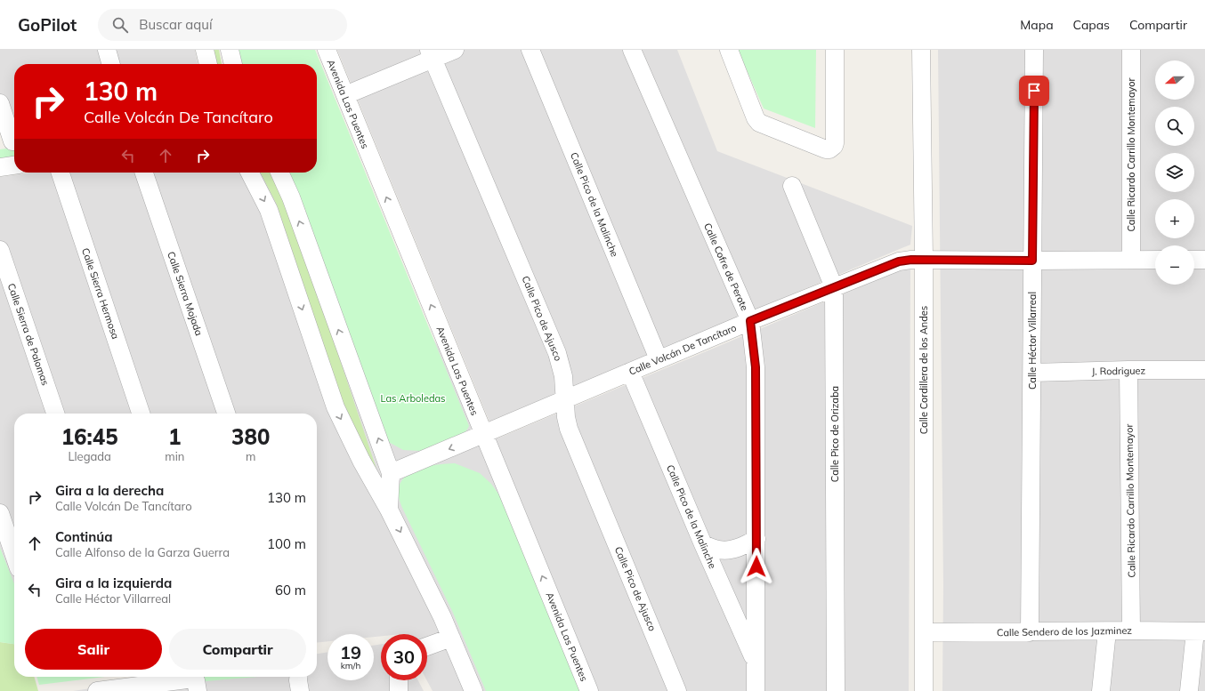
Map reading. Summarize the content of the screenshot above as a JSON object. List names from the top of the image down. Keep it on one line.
{"streets":{"street":["Avenida Las Puentes","Calle Ricardo Carrillo Montemayor","Calle Pico de la Malinche","Calle Cofre de Perote","Calle Sierra Hermosa","Calle Sierra Mojada","Calle Pico de Ajusco","Calle Sierra de Palomas","Calle Héctor Villarreal","Calle Volcán De Tancítaro","Calle Cordillera de los Andes","J. Rodriguez","Calle Pico de Orizaba","Calle Sendero de los Jazminez"]},"crossings":[["Avenida Las Puentes","Calle Volcán De Tancítaro"],["Calle Ricardo Carrillo Montemayor","Calle Volcán De Tancítaro"],["Calle Ricardo Carrillo Montemayor","J. Rodriguez"],["Calle Ricardo Carrillo Montemayor","Calle Sendero de los Jazminez"],["Calle Pico de la Malinche","Calle Cofre de Perote"],["Calle Pico de la Malinche","Calle Volcán De Tancítaro"],["Calle Cofre de Perote","Calle Volcán De Tancítaro"],["Calle Pico de Ajusco","Calle Volcán De Tancítaro"],["Calle Héctor Villarreal","Calle Volcán De Tancítaro"],["Calle Héctor Villarreal","J. Rodriguez"],["Calle Héctor Villarreal","Calle Sendero de los Jazminez"],["Calle Volcán De Tancítaro","Calle Cordillera de los Andes"],["Calle Volcán De Tancítaro","Calle Pico de Orizaba"],["Calle Cordillera de los Andes","Calle Sendero de los Jazminez"]],"parks":["Las Arboledas"],"north":"left","page":{"header":"GoPilot","search":"Buscar aquí","nav":["Mapa","Capas","Compartir"],"map_buttons":["+","−"],"turn":["130 m","Calle Volcán De Tancítaro"],"eta":["16:45","Llegada","1","min","380","m"],"list":[{"name":"Gira a la derecha","note":"Calle Volcán De Tancítaro","value":"130 m"},{"name":"Continúa","note":"Calle Alfonso de la Garza Guerra","value":"100 m"},{"name":"Gira a la izquierda","note":"Calle Héctor Villarreal","value":"60 m"}],"buttons":["Salir","Compartir"],"speed":"19 km/h","limit":"30"}}
